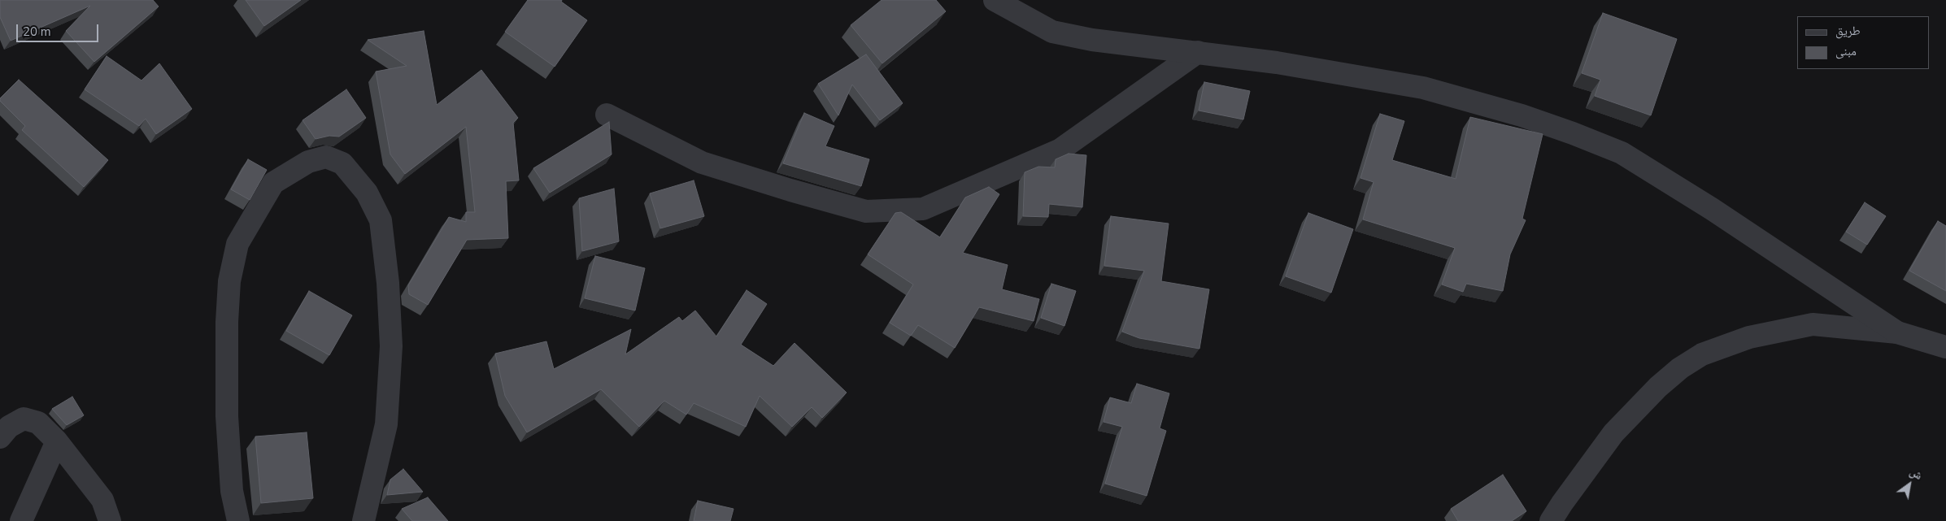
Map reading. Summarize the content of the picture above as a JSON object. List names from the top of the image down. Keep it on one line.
{"legend":["طريق","مبنى"],"scale_bar":"20 m","north":"top right"}
